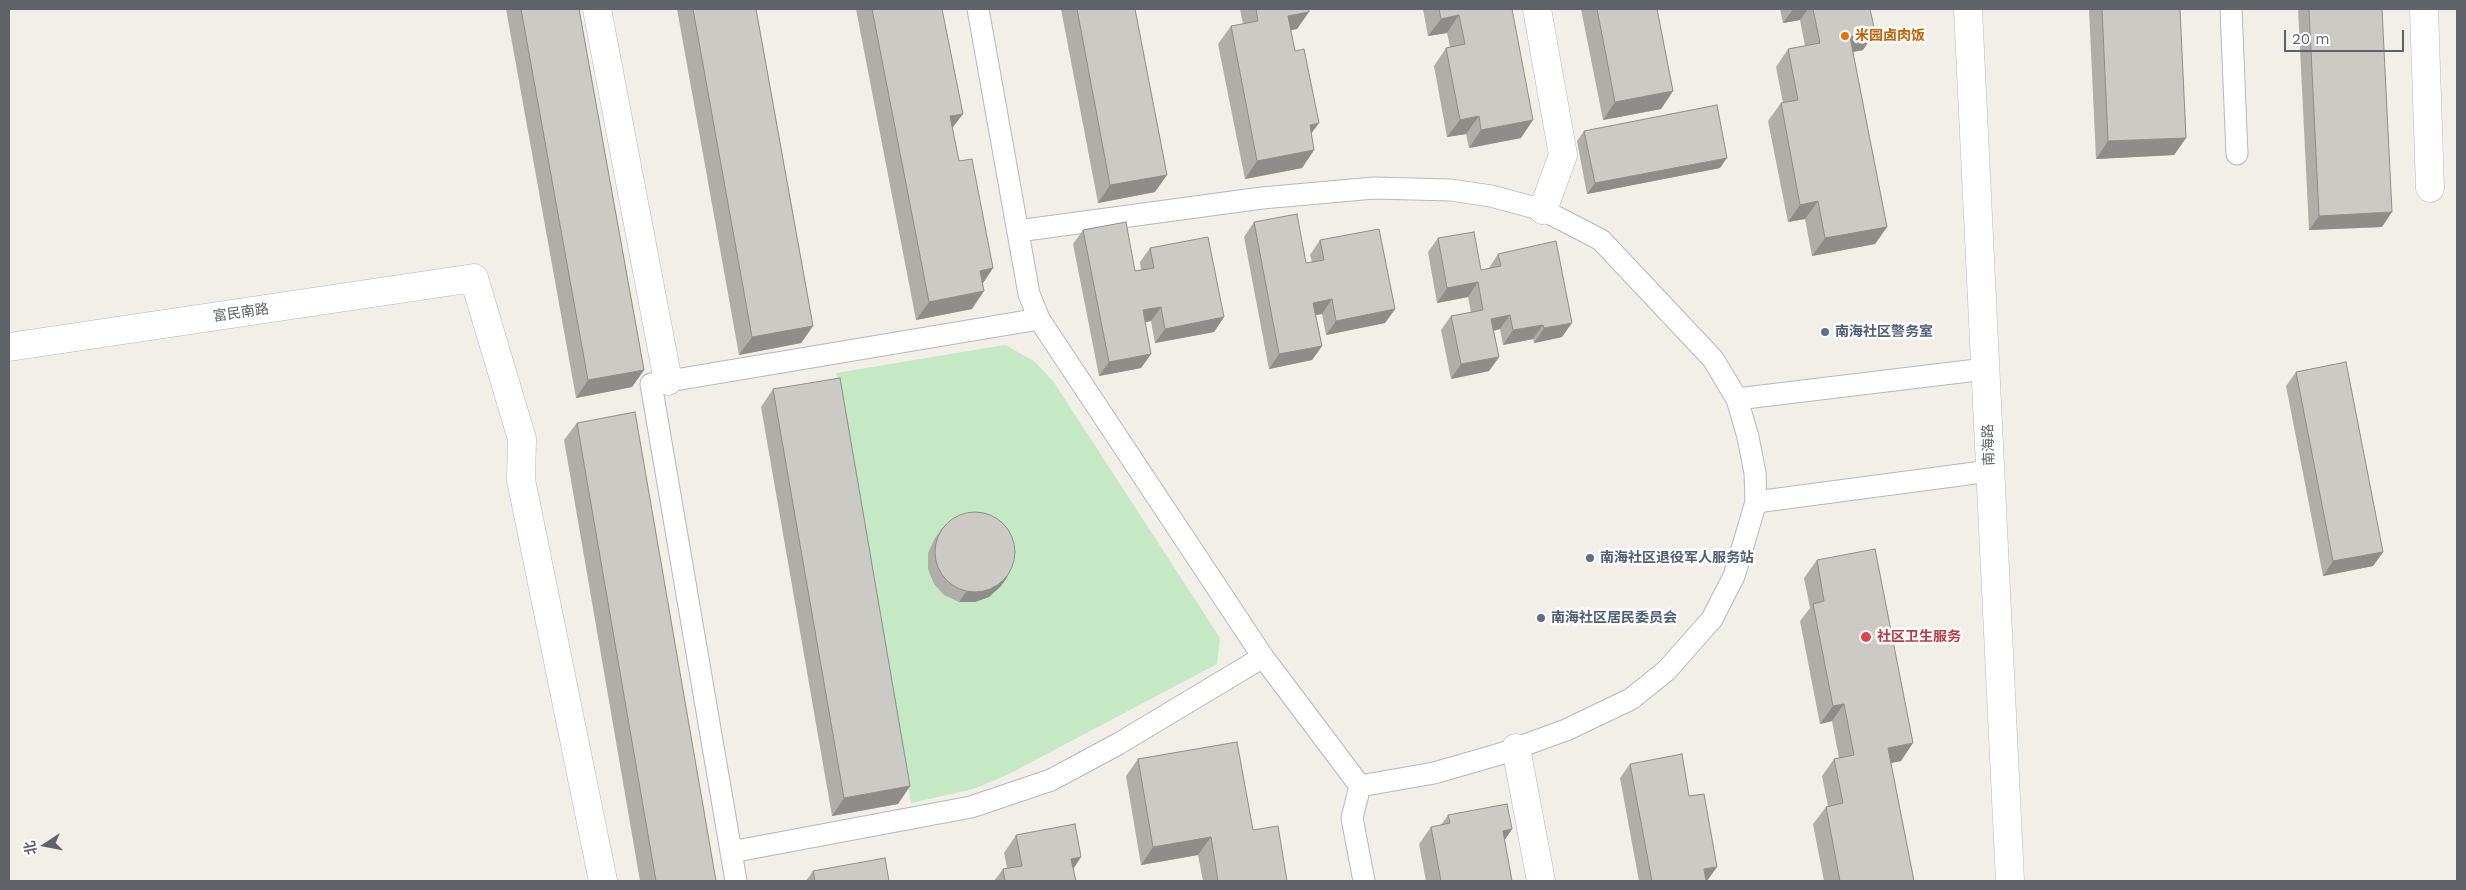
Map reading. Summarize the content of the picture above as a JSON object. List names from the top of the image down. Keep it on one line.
{"streets":{"street":["富民南路","南海路"]},"places":["米园卤肉饭","南海社区警务室","南海社区退役军人服务站","南海社区居民委员会","社区卫生服务"],"scale_bar":"20 m","north":"left"}
